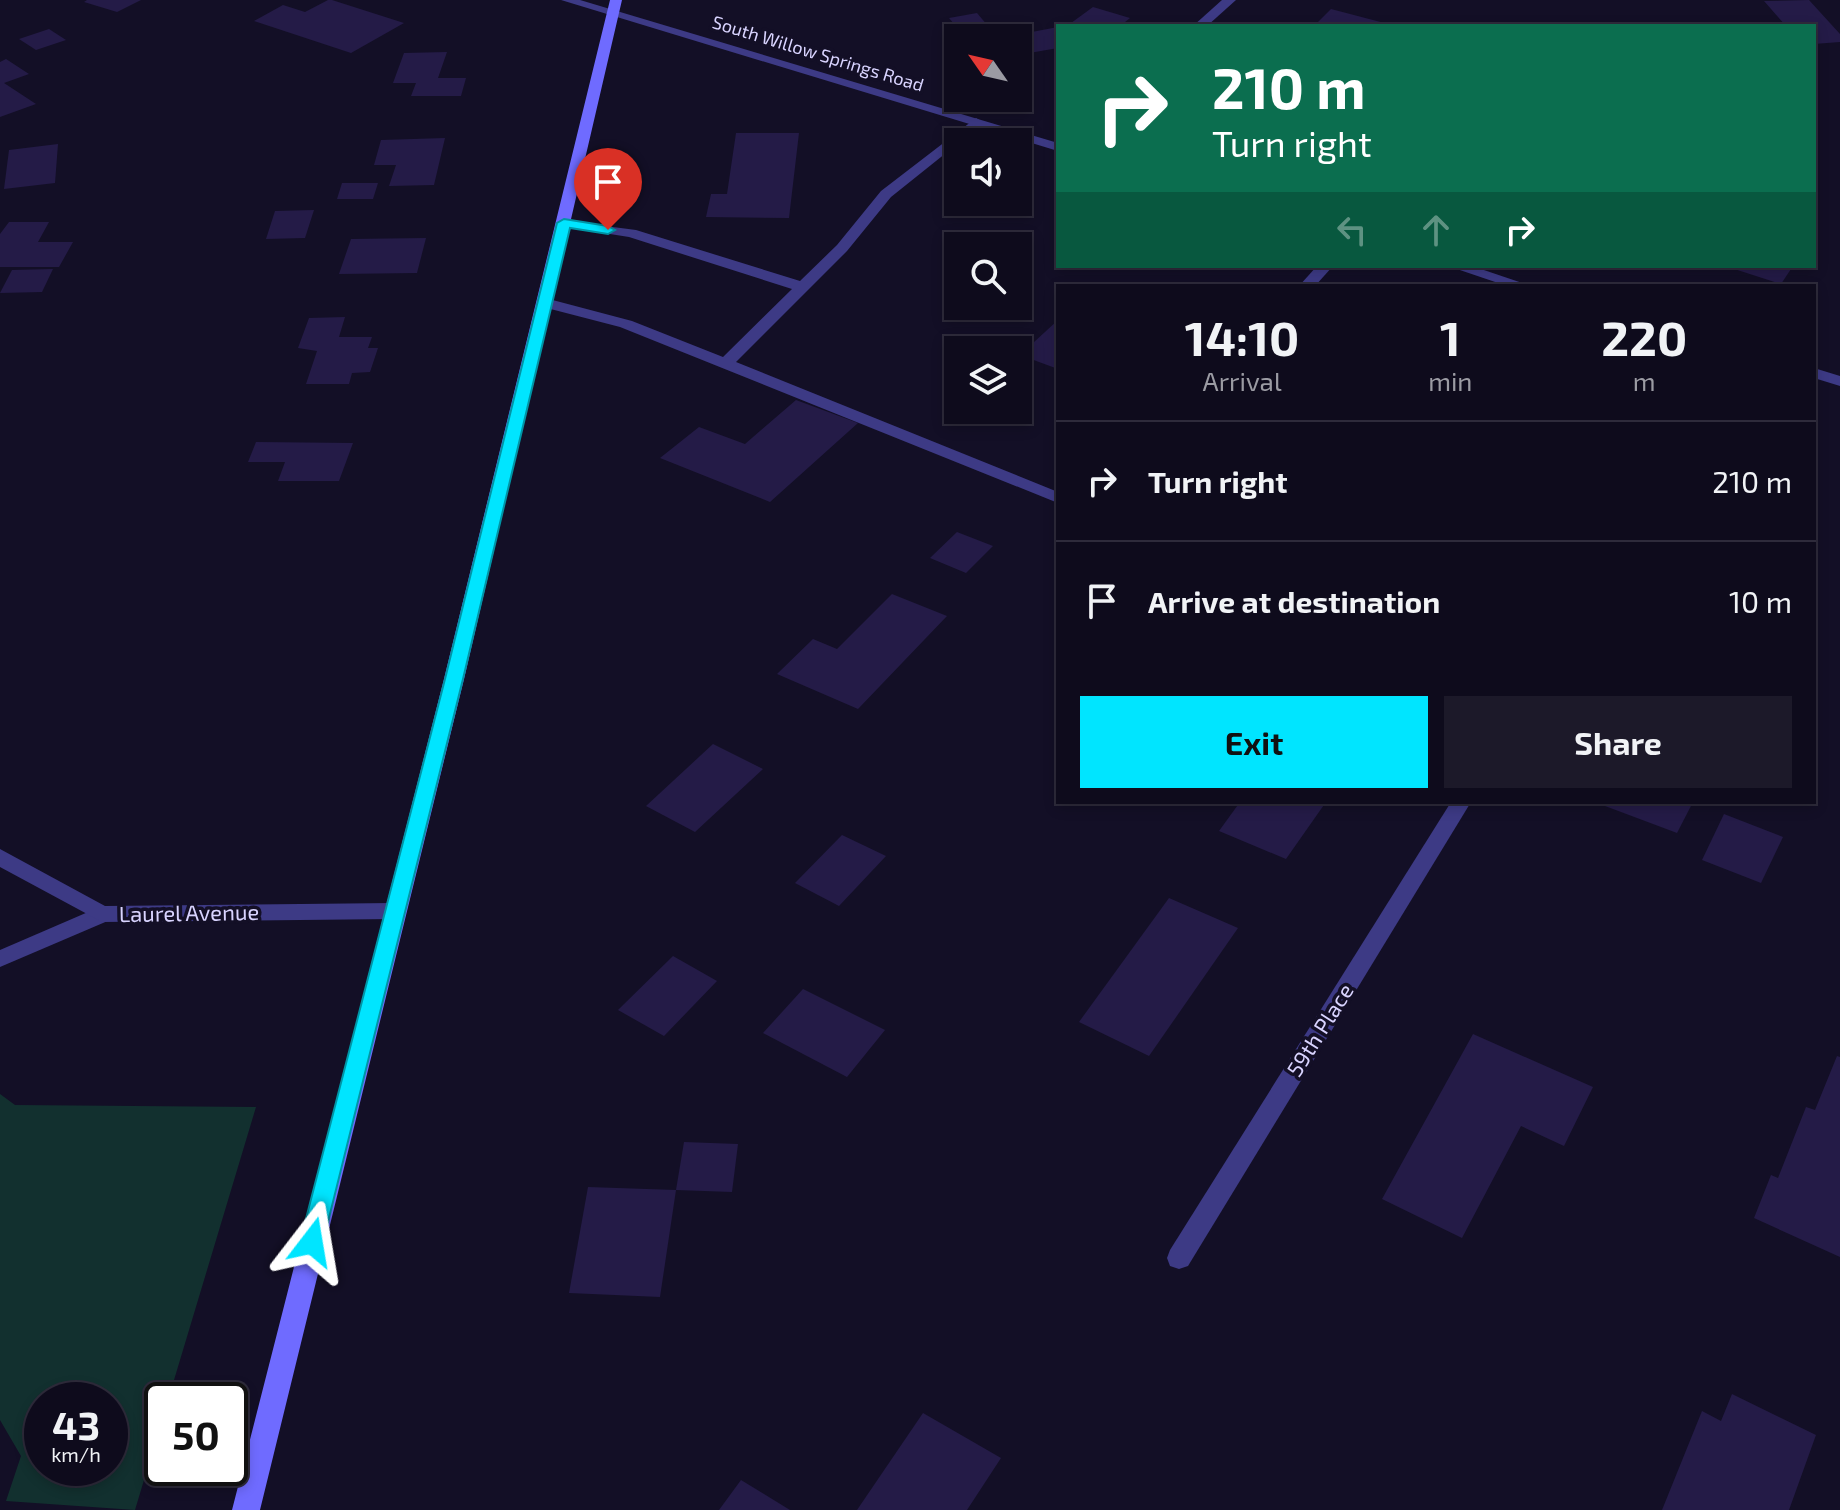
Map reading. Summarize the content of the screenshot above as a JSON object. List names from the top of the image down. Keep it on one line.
{"streets":{"street":["South Willow Springs Road","Laurel Avenue","59th Place"]},"north":"top left","page":{"turn":["210 m","Turn right"],"eta":["14:10","Arrival","1","min","220","m"],"list":[{"name":"Turn right","value":"210 m"},{"name":"Arrive at destination","value":"10 m"}],"buttons":["Exit","Share"],"speed":"43 km/h","limit":"50"}}
